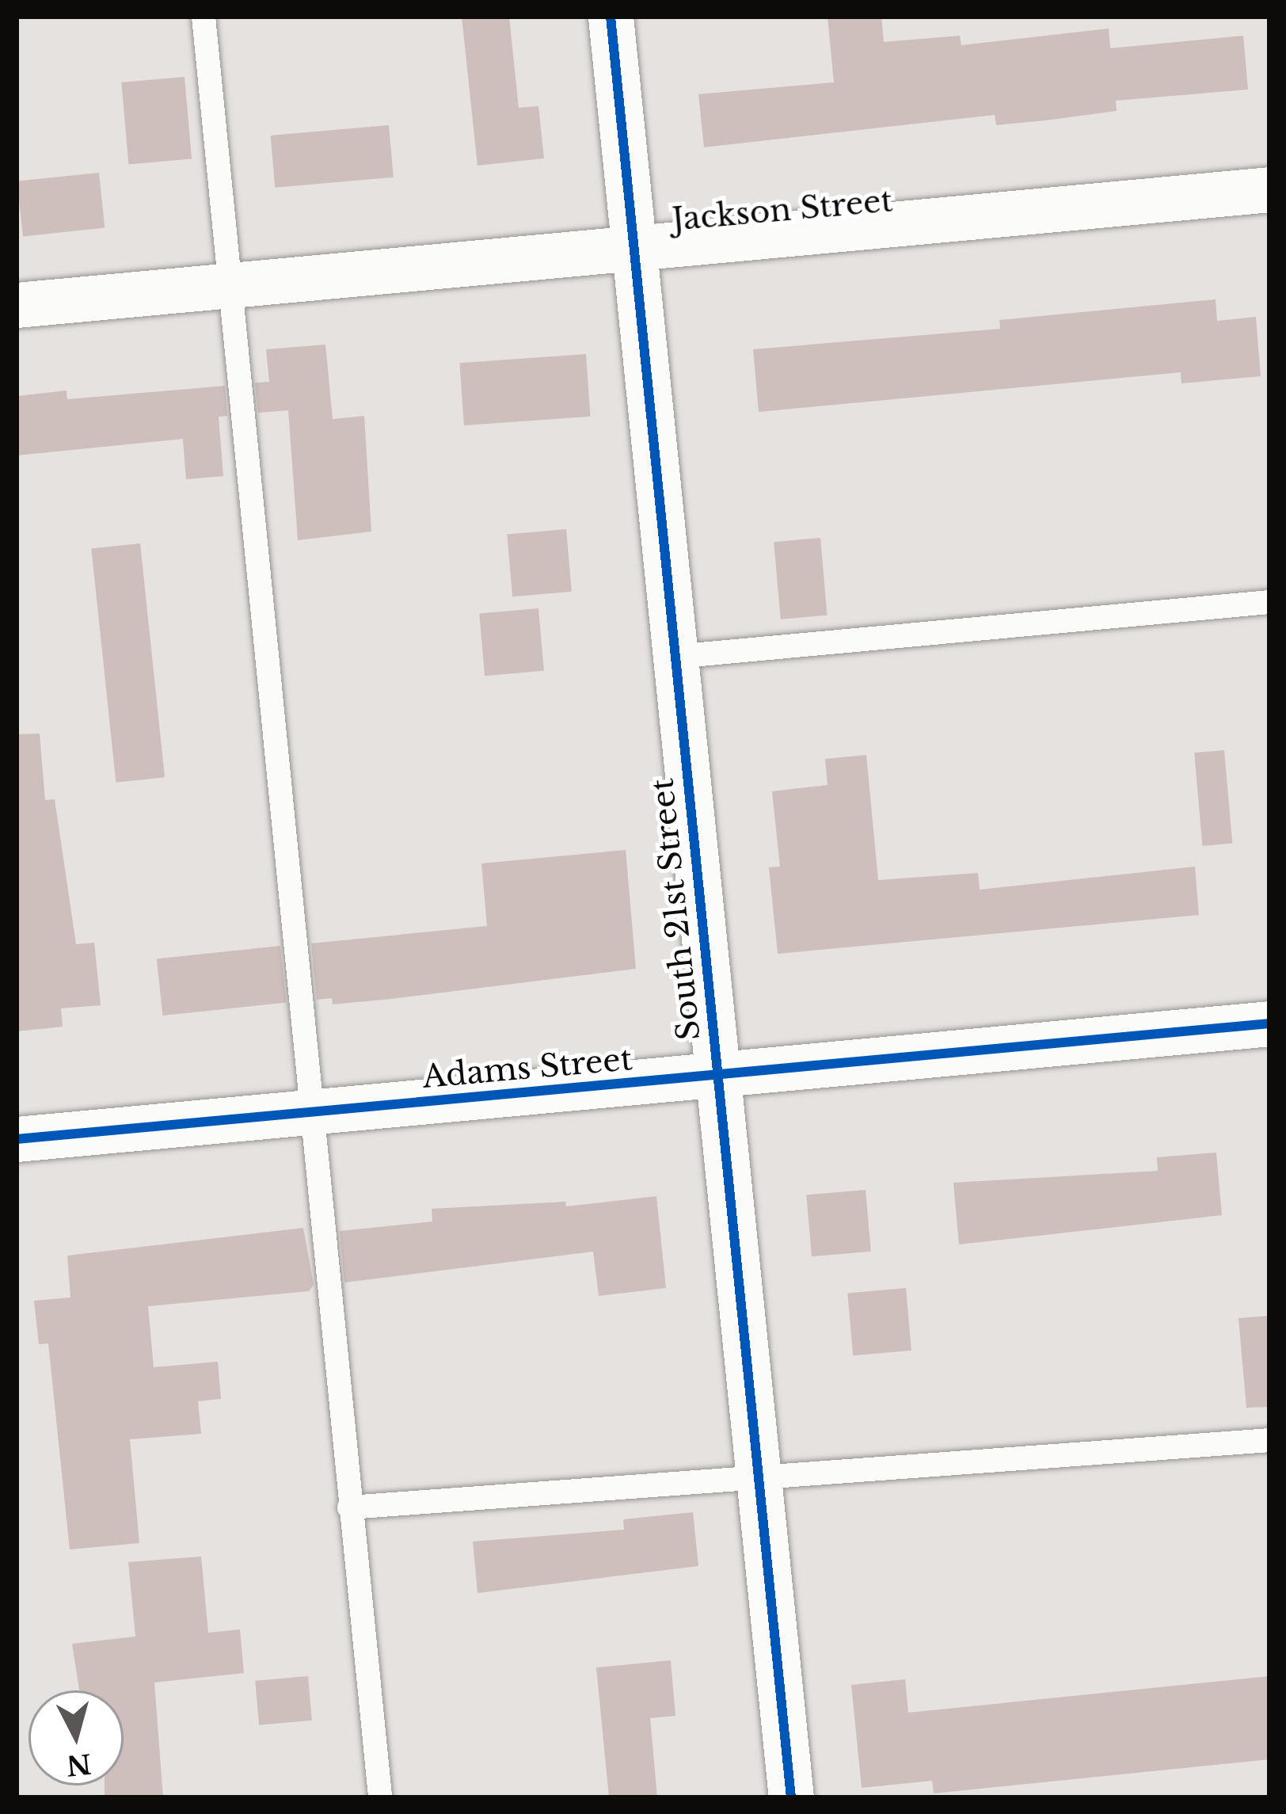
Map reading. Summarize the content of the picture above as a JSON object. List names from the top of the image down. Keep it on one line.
{"streets":{"street":["Jackson Street","South 21st Street","Adams Street"]},"crossings":[["Jackson Street","South 21st Street"],["South 21st Street","Adams Street"]],"north":"bottom"}
